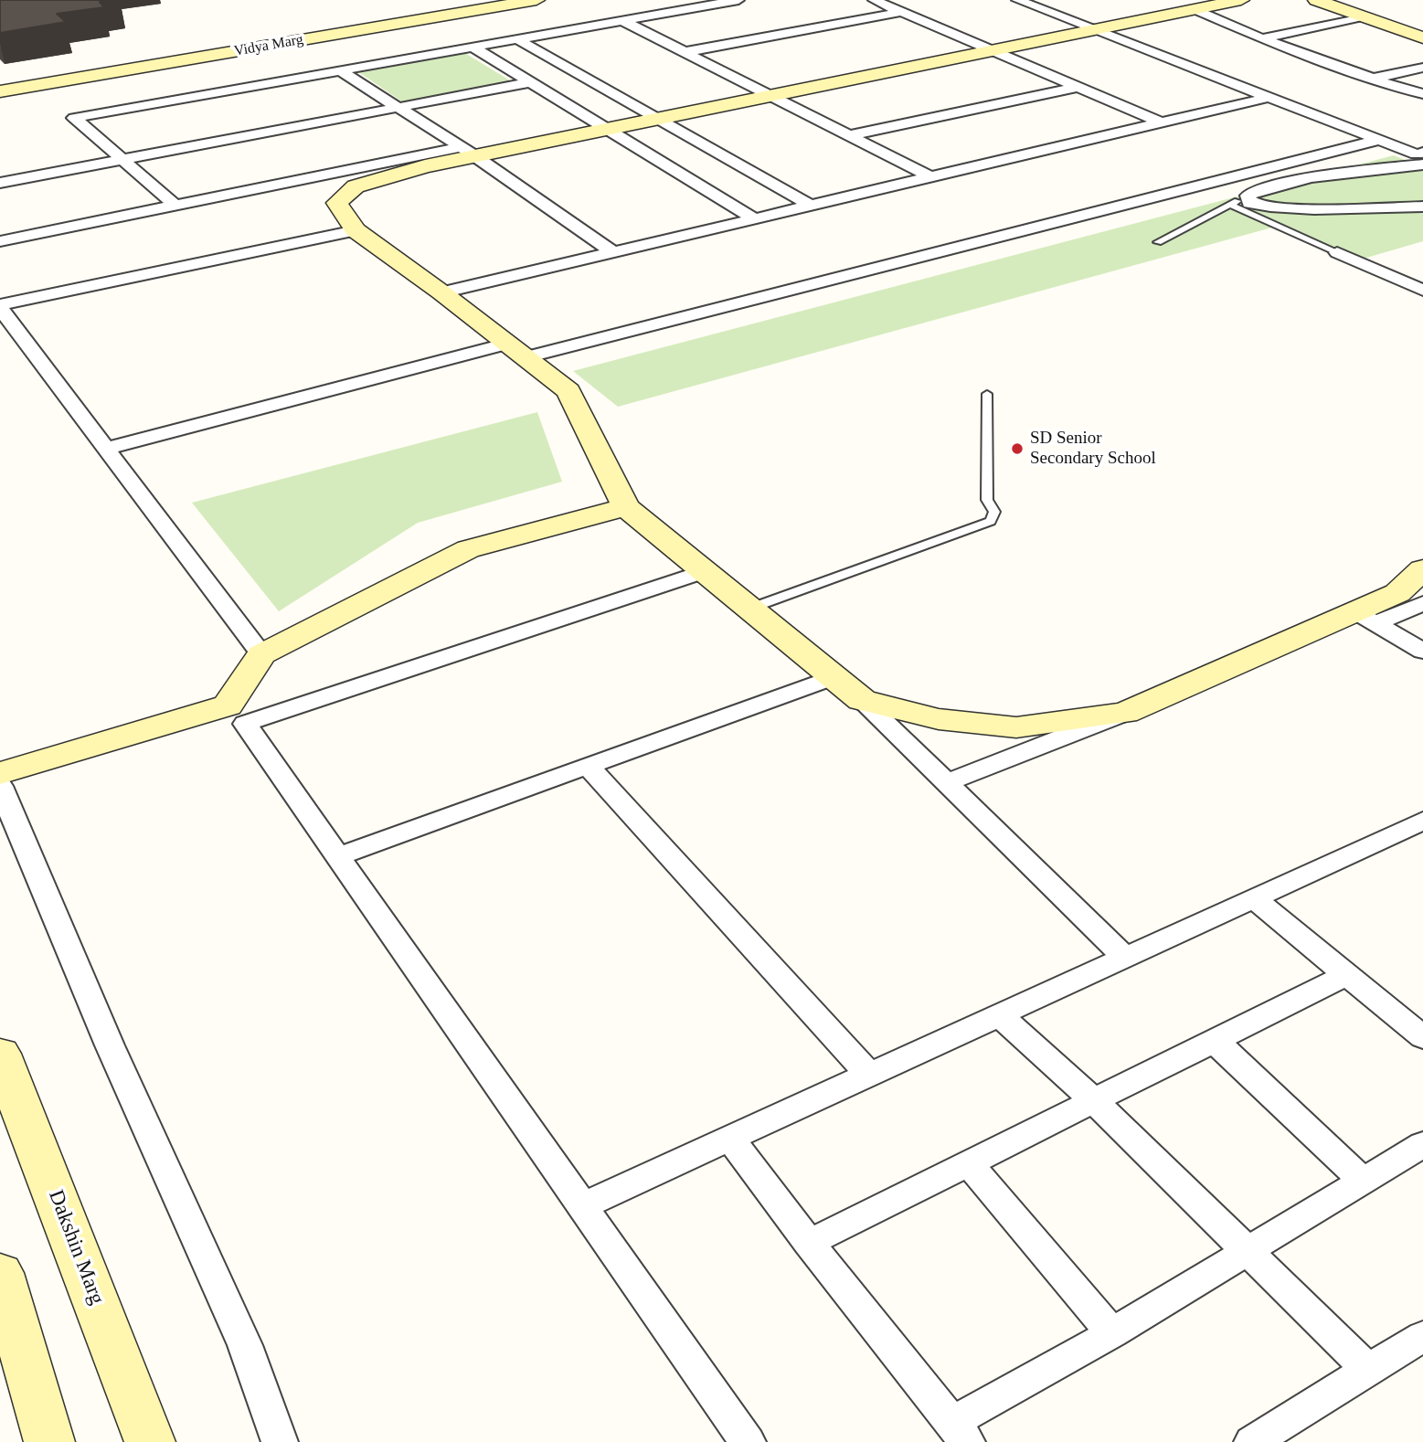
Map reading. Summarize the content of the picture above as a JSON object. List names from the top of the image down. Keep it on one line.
{"streets":{"street":["Vidya Marg","Dakshin Marg"]},"places":["SD Senior Secondary School"]}
